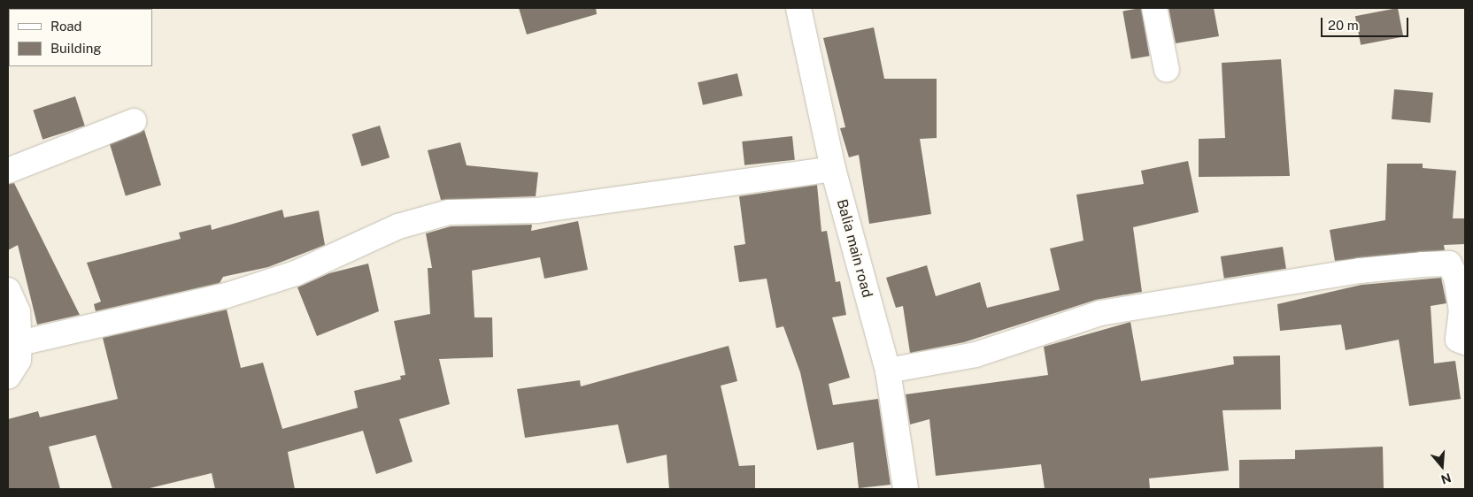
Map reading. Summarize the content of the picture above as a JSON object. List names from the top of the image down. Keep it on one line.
{"streets":{"street":["Balia main road"]},"legend":["Road","Building"],"scale_bar":"20 m","north":"bottom"}
